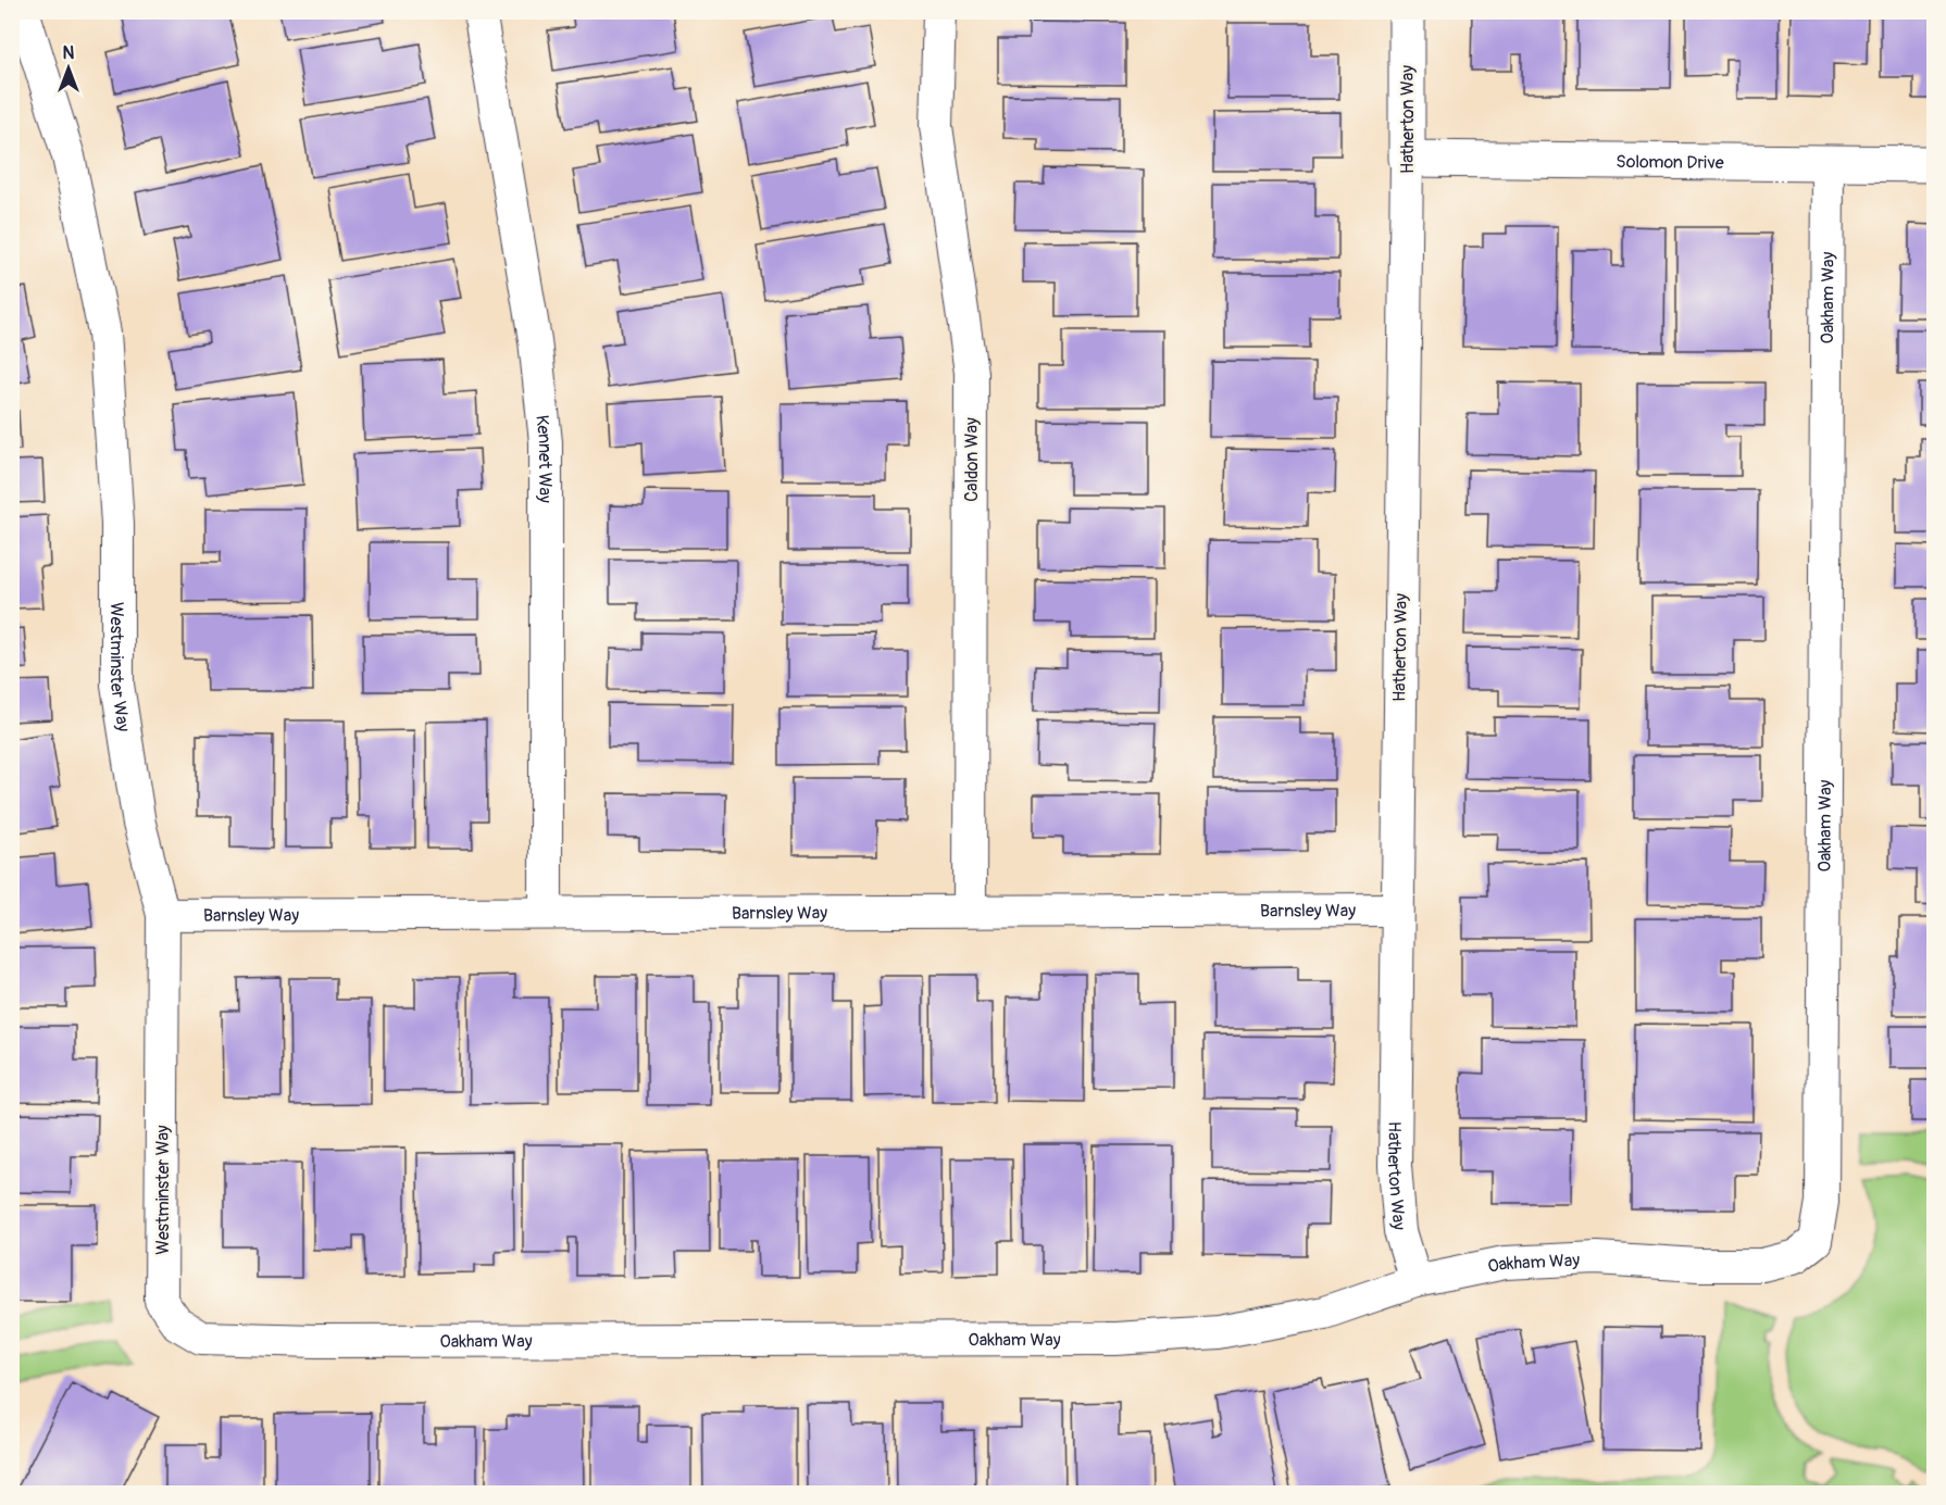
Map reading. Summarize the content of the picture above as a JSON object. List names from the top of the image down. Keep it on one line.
{"streets":{"street":["Hatherton Way","Solomon Drive","Oakham Way","Kennet Way","Caldon Way","Westminster Way","Barnsley Way"]},"crossings":[["Hatherton Way","Solomon Drive"],["Hatherton Way","Oakham Way"],["Hatherton Way","Barnsley Way"],["Solomon Drive","Oakham Way"],["Oakham Way","Westminster Way"],["Kennet Way","Barnsley Way"],["Caldon Way","Barnsley Way"],["Westminster Way","Barnsley Way"]],"north":"top"}
